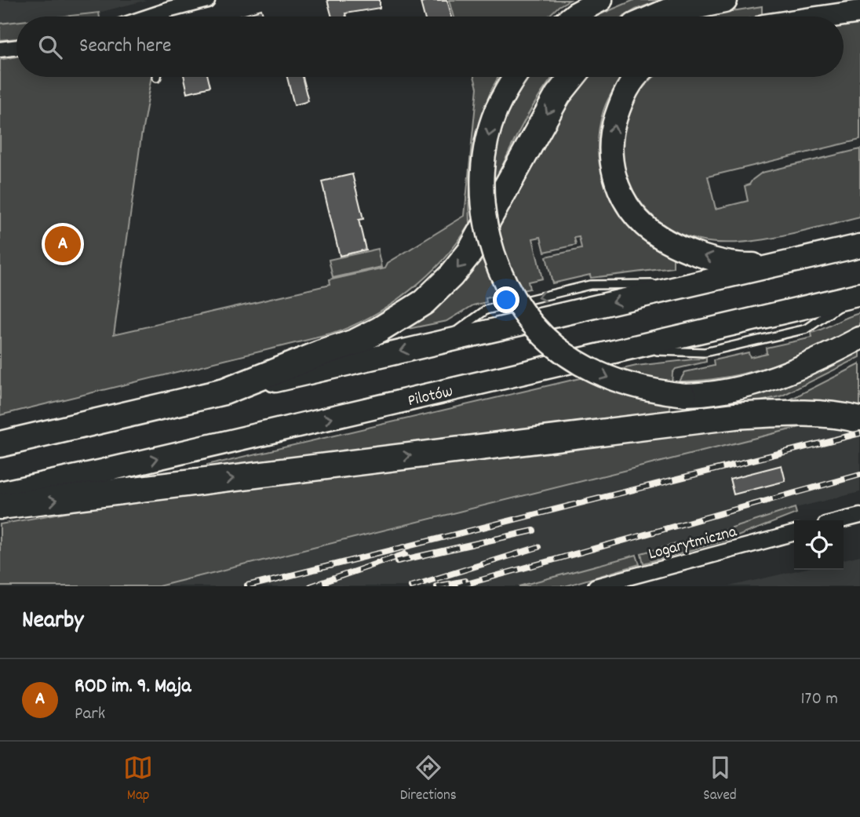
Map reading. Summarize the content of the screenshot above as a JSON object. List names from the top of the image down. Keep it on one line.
{"streets":{"main road":["Pilotów"],"street":["Logarytmiczna"]},"page":{"search":"Search here","pins":"A","heading":"Nearby","list":[{"mark":"A","name":"ROD im. 9. Maja","note":"Park","value":"170 m"}],"nav":["Map","Directions","Saved"]}}
